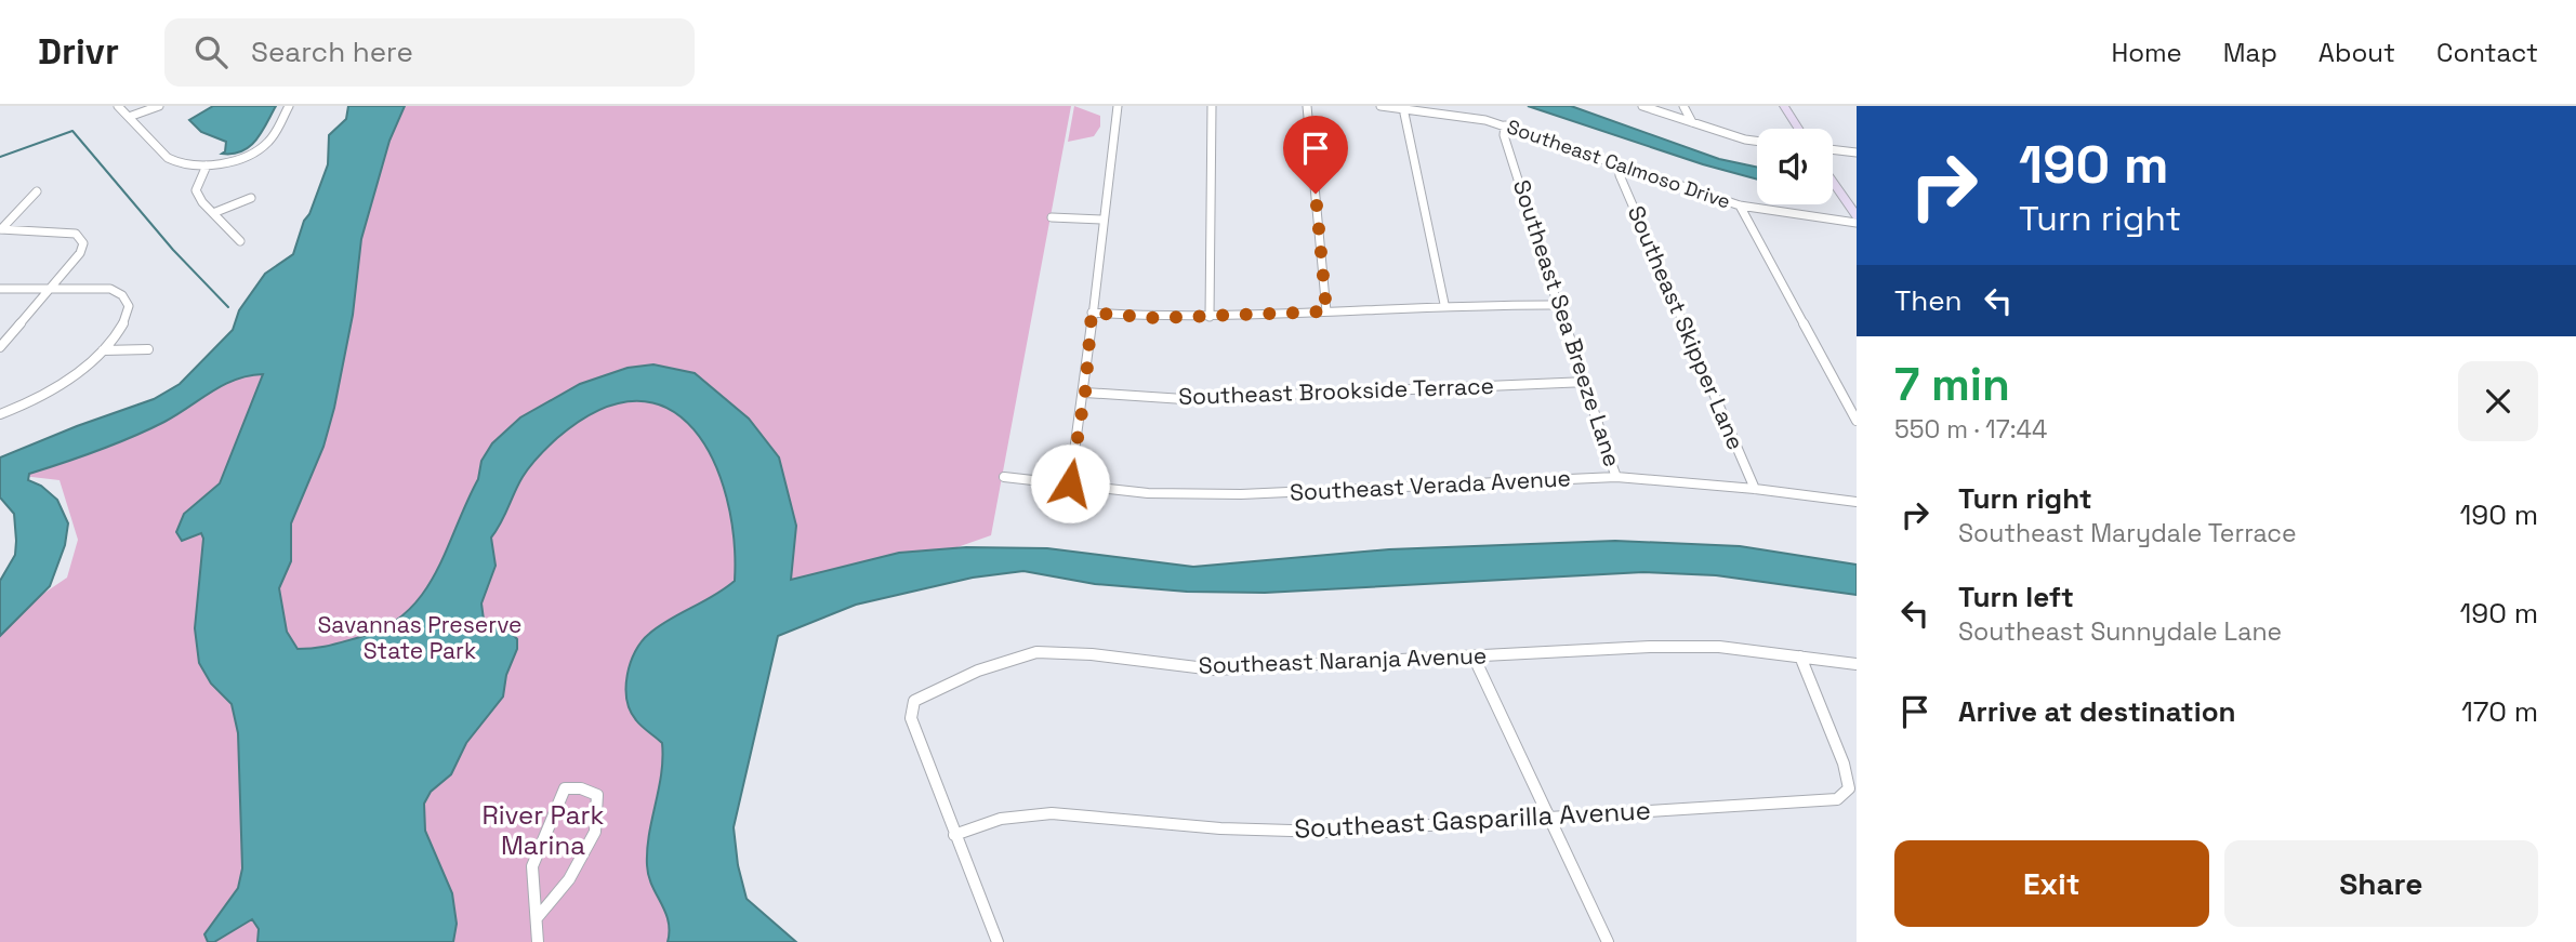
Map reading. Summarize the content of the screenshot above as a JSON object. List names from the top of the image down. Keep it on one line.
{"streets":{"street":["Southeast Calmoso Drive","Southeast Sea Breeze Lane","Southeast Skipper Lane","Southeast Brookside Terrace","Southeast Verada Avenue","Southeast Naranja Avenue","Southeast Gasparilla Avenue"]},"crossings":[["Southeast Calmoso Drive","Southeast Sea Breeze Lane"],["Southeast Calmoso Drive","Southeast Skipper Lane"],["Southeast Sea Breeze Lane","Southeast Brookside Terrace"],["Southeast Sea Breeze Lane","Southeast Verada Avenue"],["Southeast Skipper Lane","Southeast Verada Avenue"],["Southeast Naranja Avenue","Southeast Gasparilla Avenue"]],"parks":["Savannas Preserve State Park","River Park Marina"],"page":{"header":"Drivr","search":"Search here","nav":["Home","Map","About","Contact"],"turn":["190 m","Turn right"],"then":"Then","heading":["7 min","550 m · 17:44"],"list":[{"name":"Turn right","note":"Southeast Marydale Terrace","value":"190 m"},{"name":"Turn left","note":"Southeast Sunnydale Lane","value":"190 m"},{"name":"Arrive at destination","value":"170 m"}],"buttons":["Exit","Share"]}}
